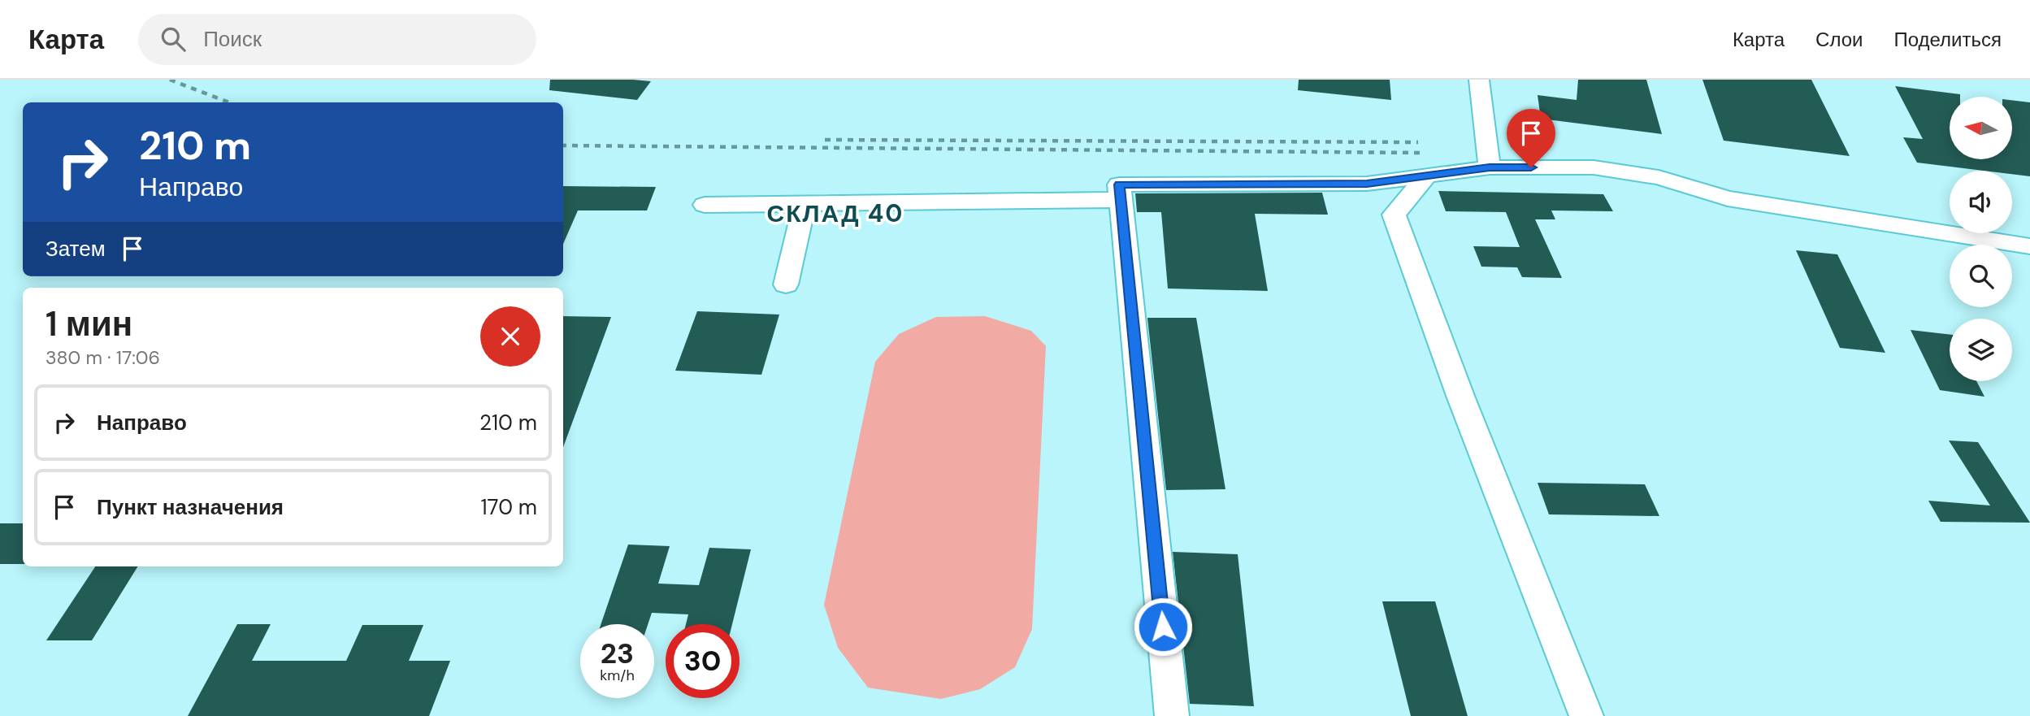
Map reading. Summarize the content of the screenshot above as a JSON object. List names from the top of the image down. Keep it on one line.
{"districts":["СКЛАД 40"],"north":"left","page":{"header":"Карта","search":"Поиск","nav":["Карта","Слои","Поделиться"],"turn":["210 m","Направо"],"then":"Затем","heading":["1 мин","380 m · 17:06"],"list":[{"name":"Направо","value":"210 m"},{"name":"Пункт назначения","value":"170 m"}],"speed":"23 km/h","limit":"30"}}
